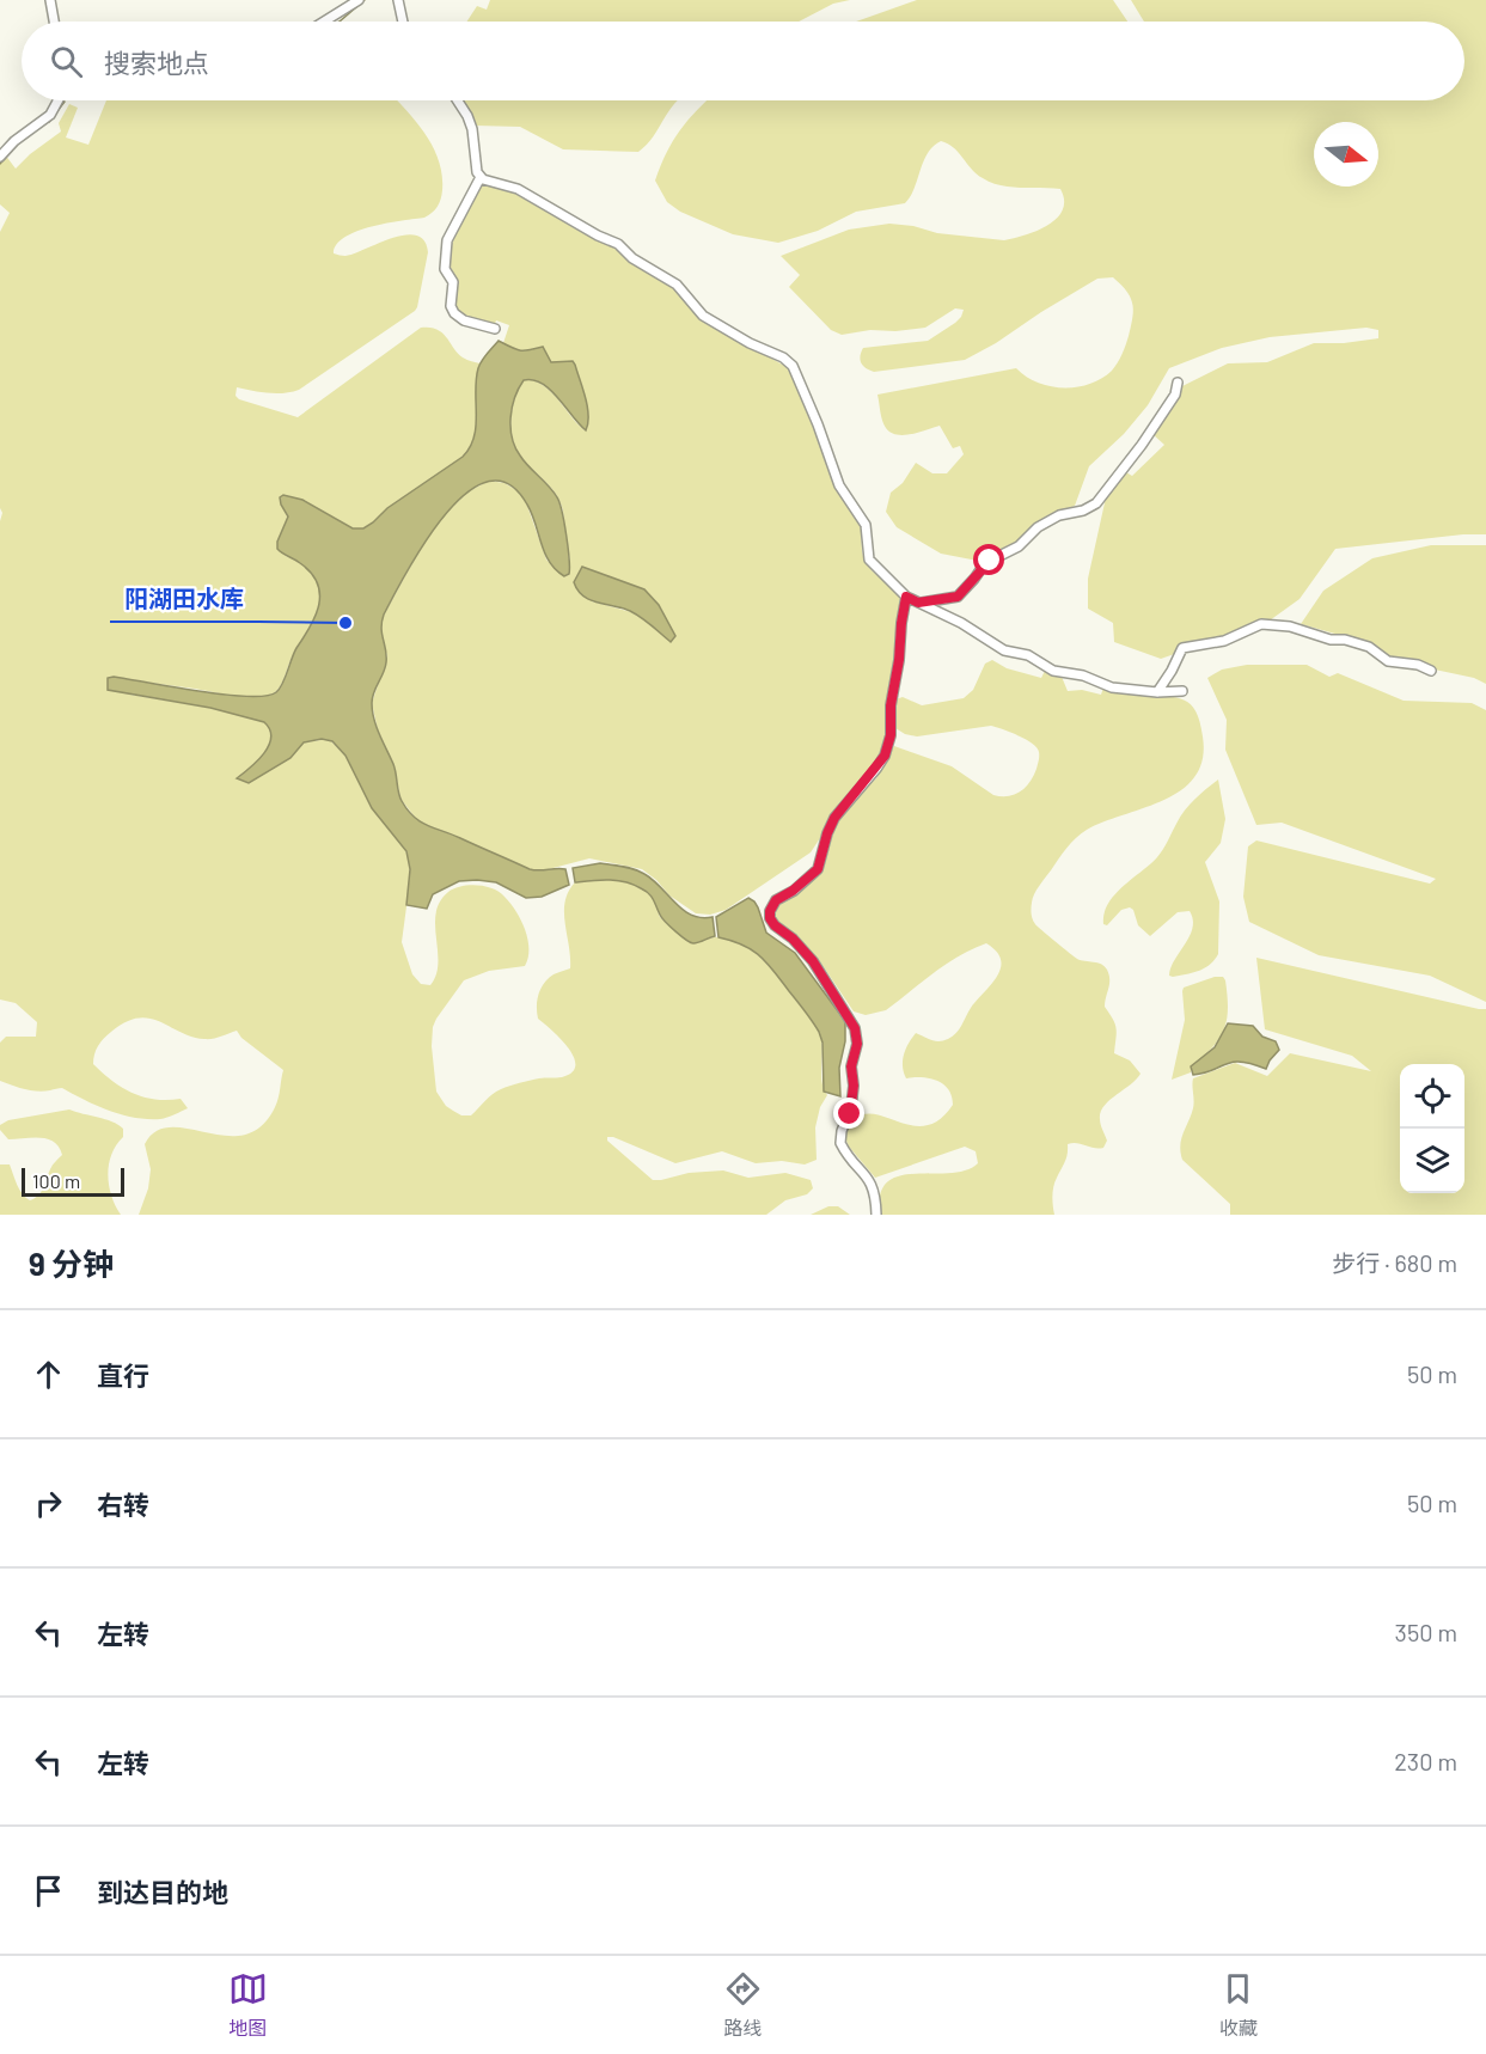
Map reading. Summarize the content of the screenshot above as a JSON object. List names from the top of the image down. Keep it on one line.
{"places":["阳湖田水库"],"scale_bar":"100 m","north":"right","page":{"search":"搜索地点","scale":"100 m","heading":["9 分钟","步行 · 680 m"],"list":[["直行","50 m"],["右转","50 m"],["左转","350 m"],["左转","230 m"],"到达目的地"],"nav":["地图","路线","收藏"]}}
